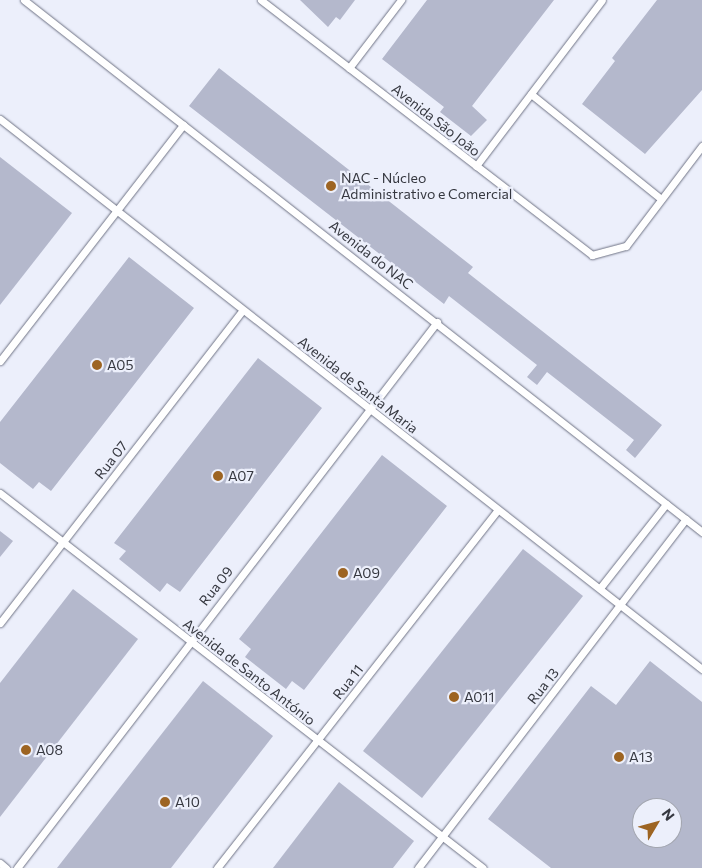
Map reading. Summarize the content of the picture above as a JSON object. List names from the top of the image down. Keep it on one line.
{"streets":{"lane":["Avenida São João","Avenida do NAC","Avenida de Santa Maria","Rua 07","Rua 09","Avenida de Santo António","Rua 11","Rua 13"]},"crossings":[["Avenida do NAC","Rua 09"],["Avenida do NAC","Rua 13"],["Avenida de Santa Maria","Rua 07"],["Avenida de Santa Maria","Rua 09"],["Avenida de Santa Maria","Rua 11"],["Avenida de Santa Maria","Rua 13"],["Rua 07","Avenida de Santo António"],["Rua 09","Avenida de Santo António"],["Avenida de Santo António","Rua 11"],["Avenida de Santo António","Rua 13"]],"places":["NAC - Núcleo Administrativo e Comercial","A05","A07","A09","A011","A08","A13","A10"],"north":"top right"}
